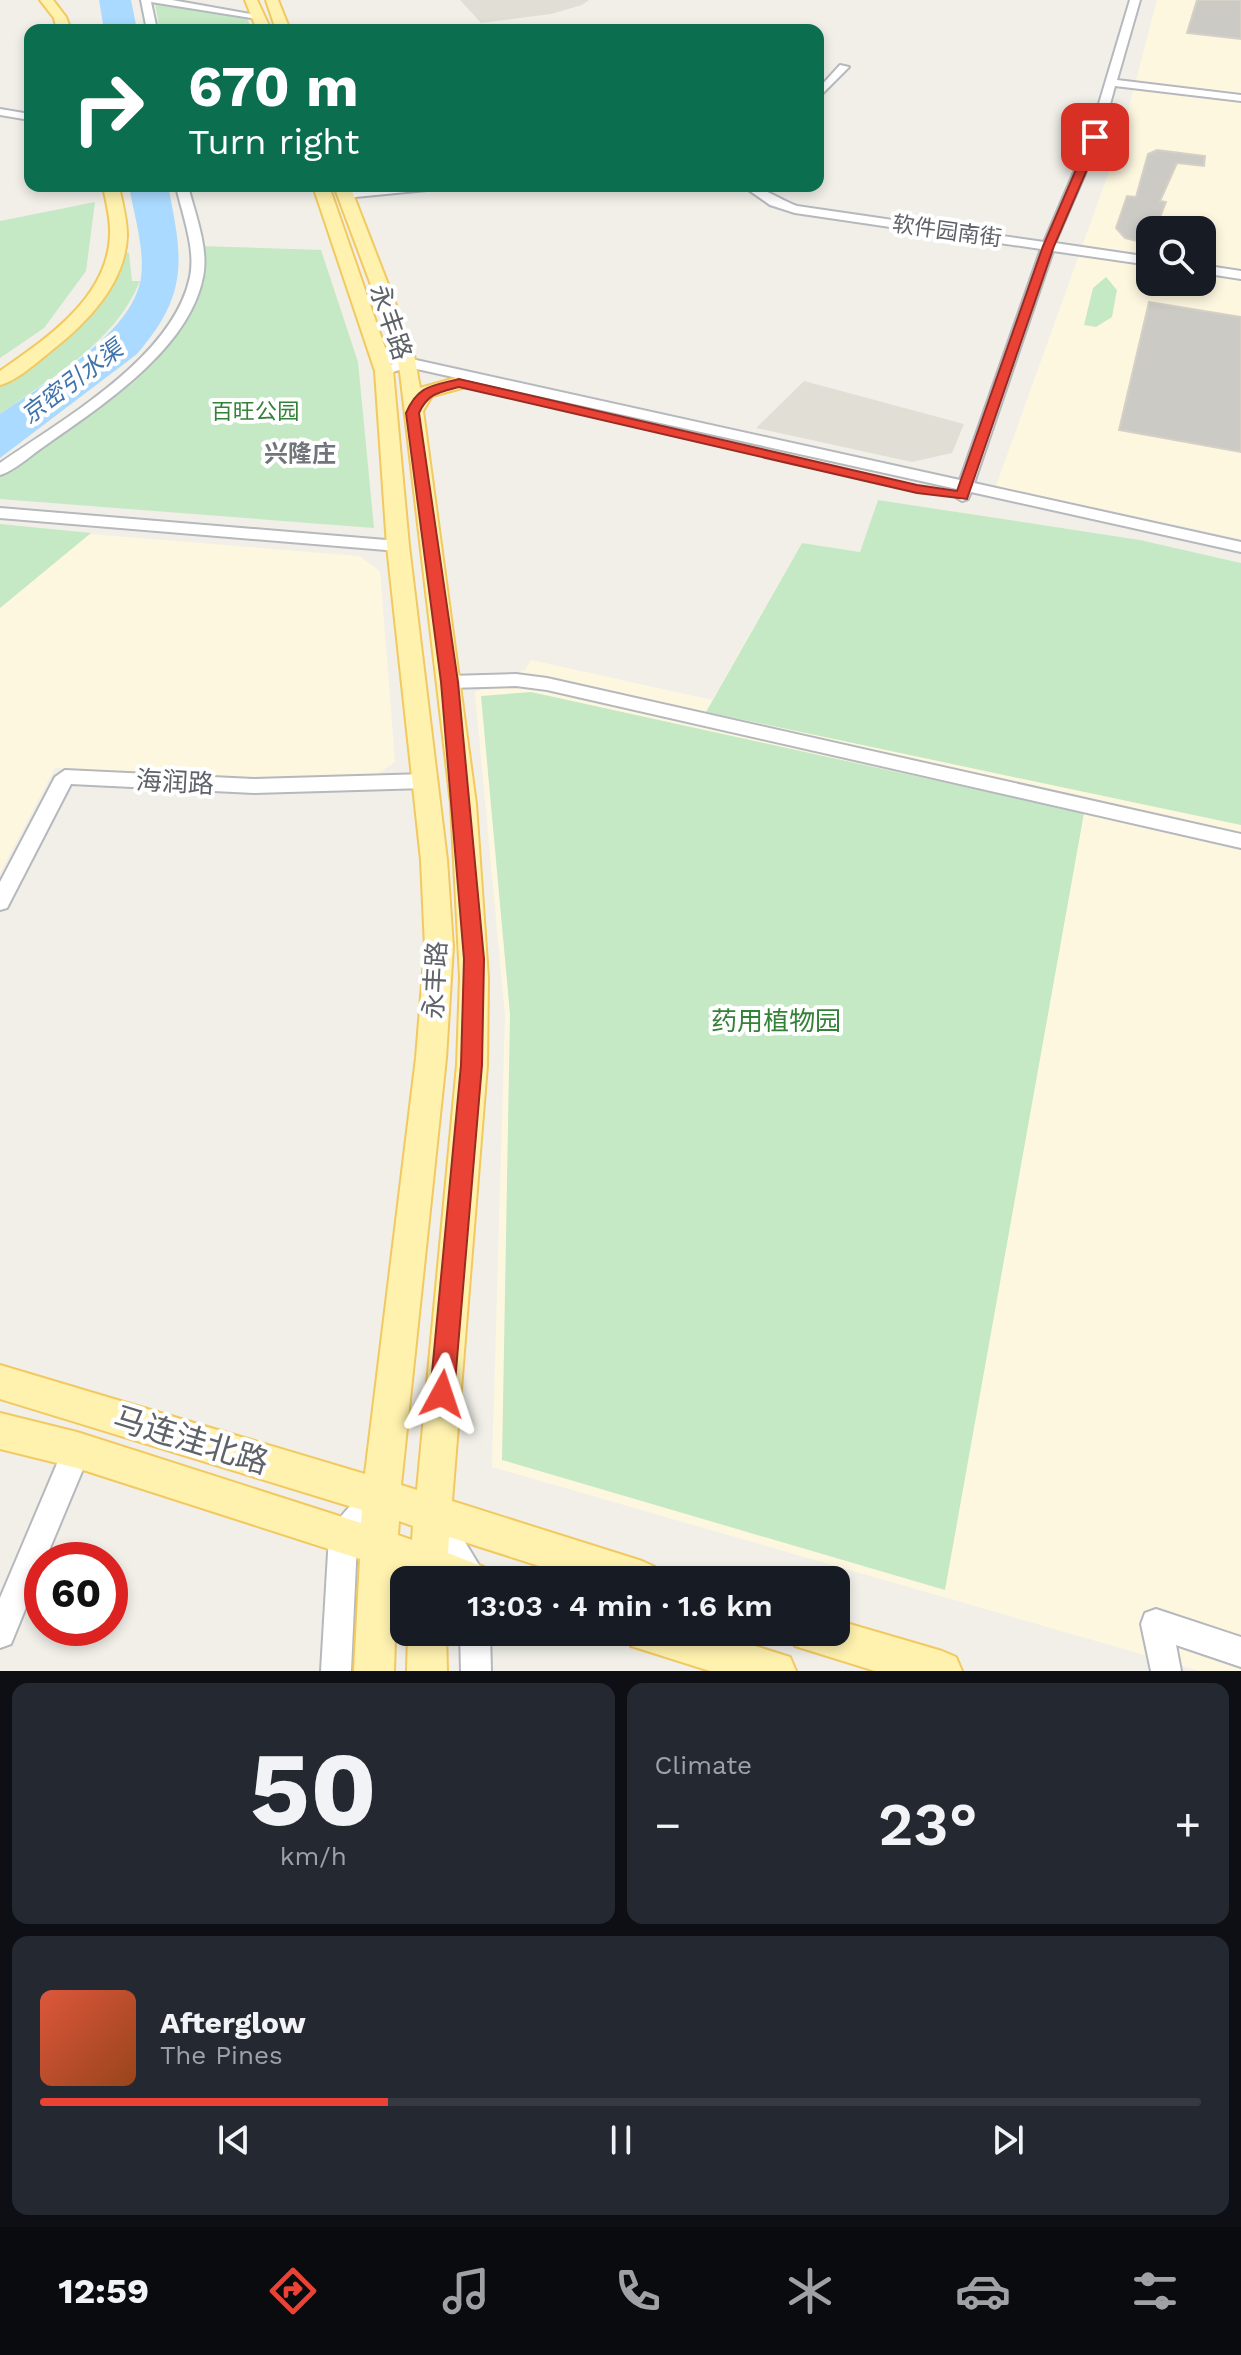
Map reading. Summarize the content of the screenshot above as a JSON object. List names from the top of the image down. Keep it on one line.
{"streets":{"main road":["永丰路","马连洼北路"],"street":["软件园南街","海润路"]},"crossings":[["永丰路","海润路"],["永丰路","马连洼北路"]],"districts":["兴隆庄"],"water":["京密引水渠"],"parks":["百旺公园","药用植物园"],"page":{"turn":["670 m","Turn right"],"limit":"60","trip":"13:03 · 4 min · 1.6 km","tile":[["50","km/h"],"Climate"],"heat":["−","23°","+"],"song":["Afterglow","The Pines"],"tabs":"12:59"}}
